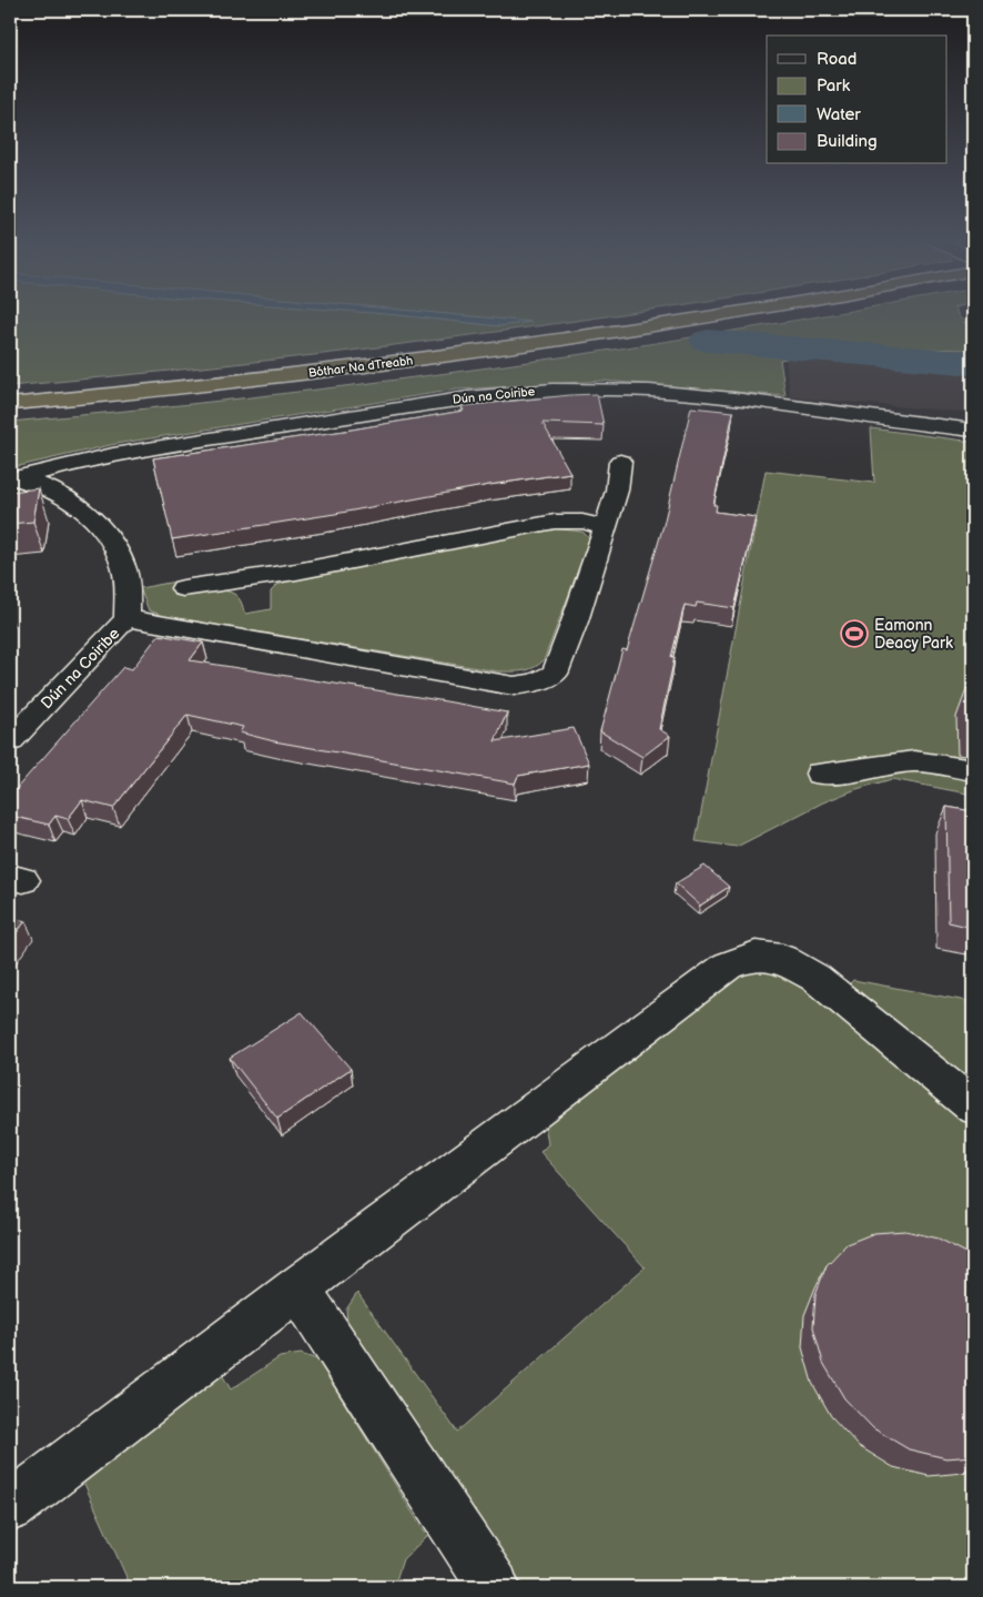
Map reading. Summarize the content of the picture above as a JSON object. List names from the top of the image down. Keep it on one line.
{"streets":{"highway":["Bóthar Na dTreabh"],"street":["Dún na Coiribe"]},"places":{"sports":["Eamonn Deacy Park"]},"legend":["Road","Park","Water","Building"]}
